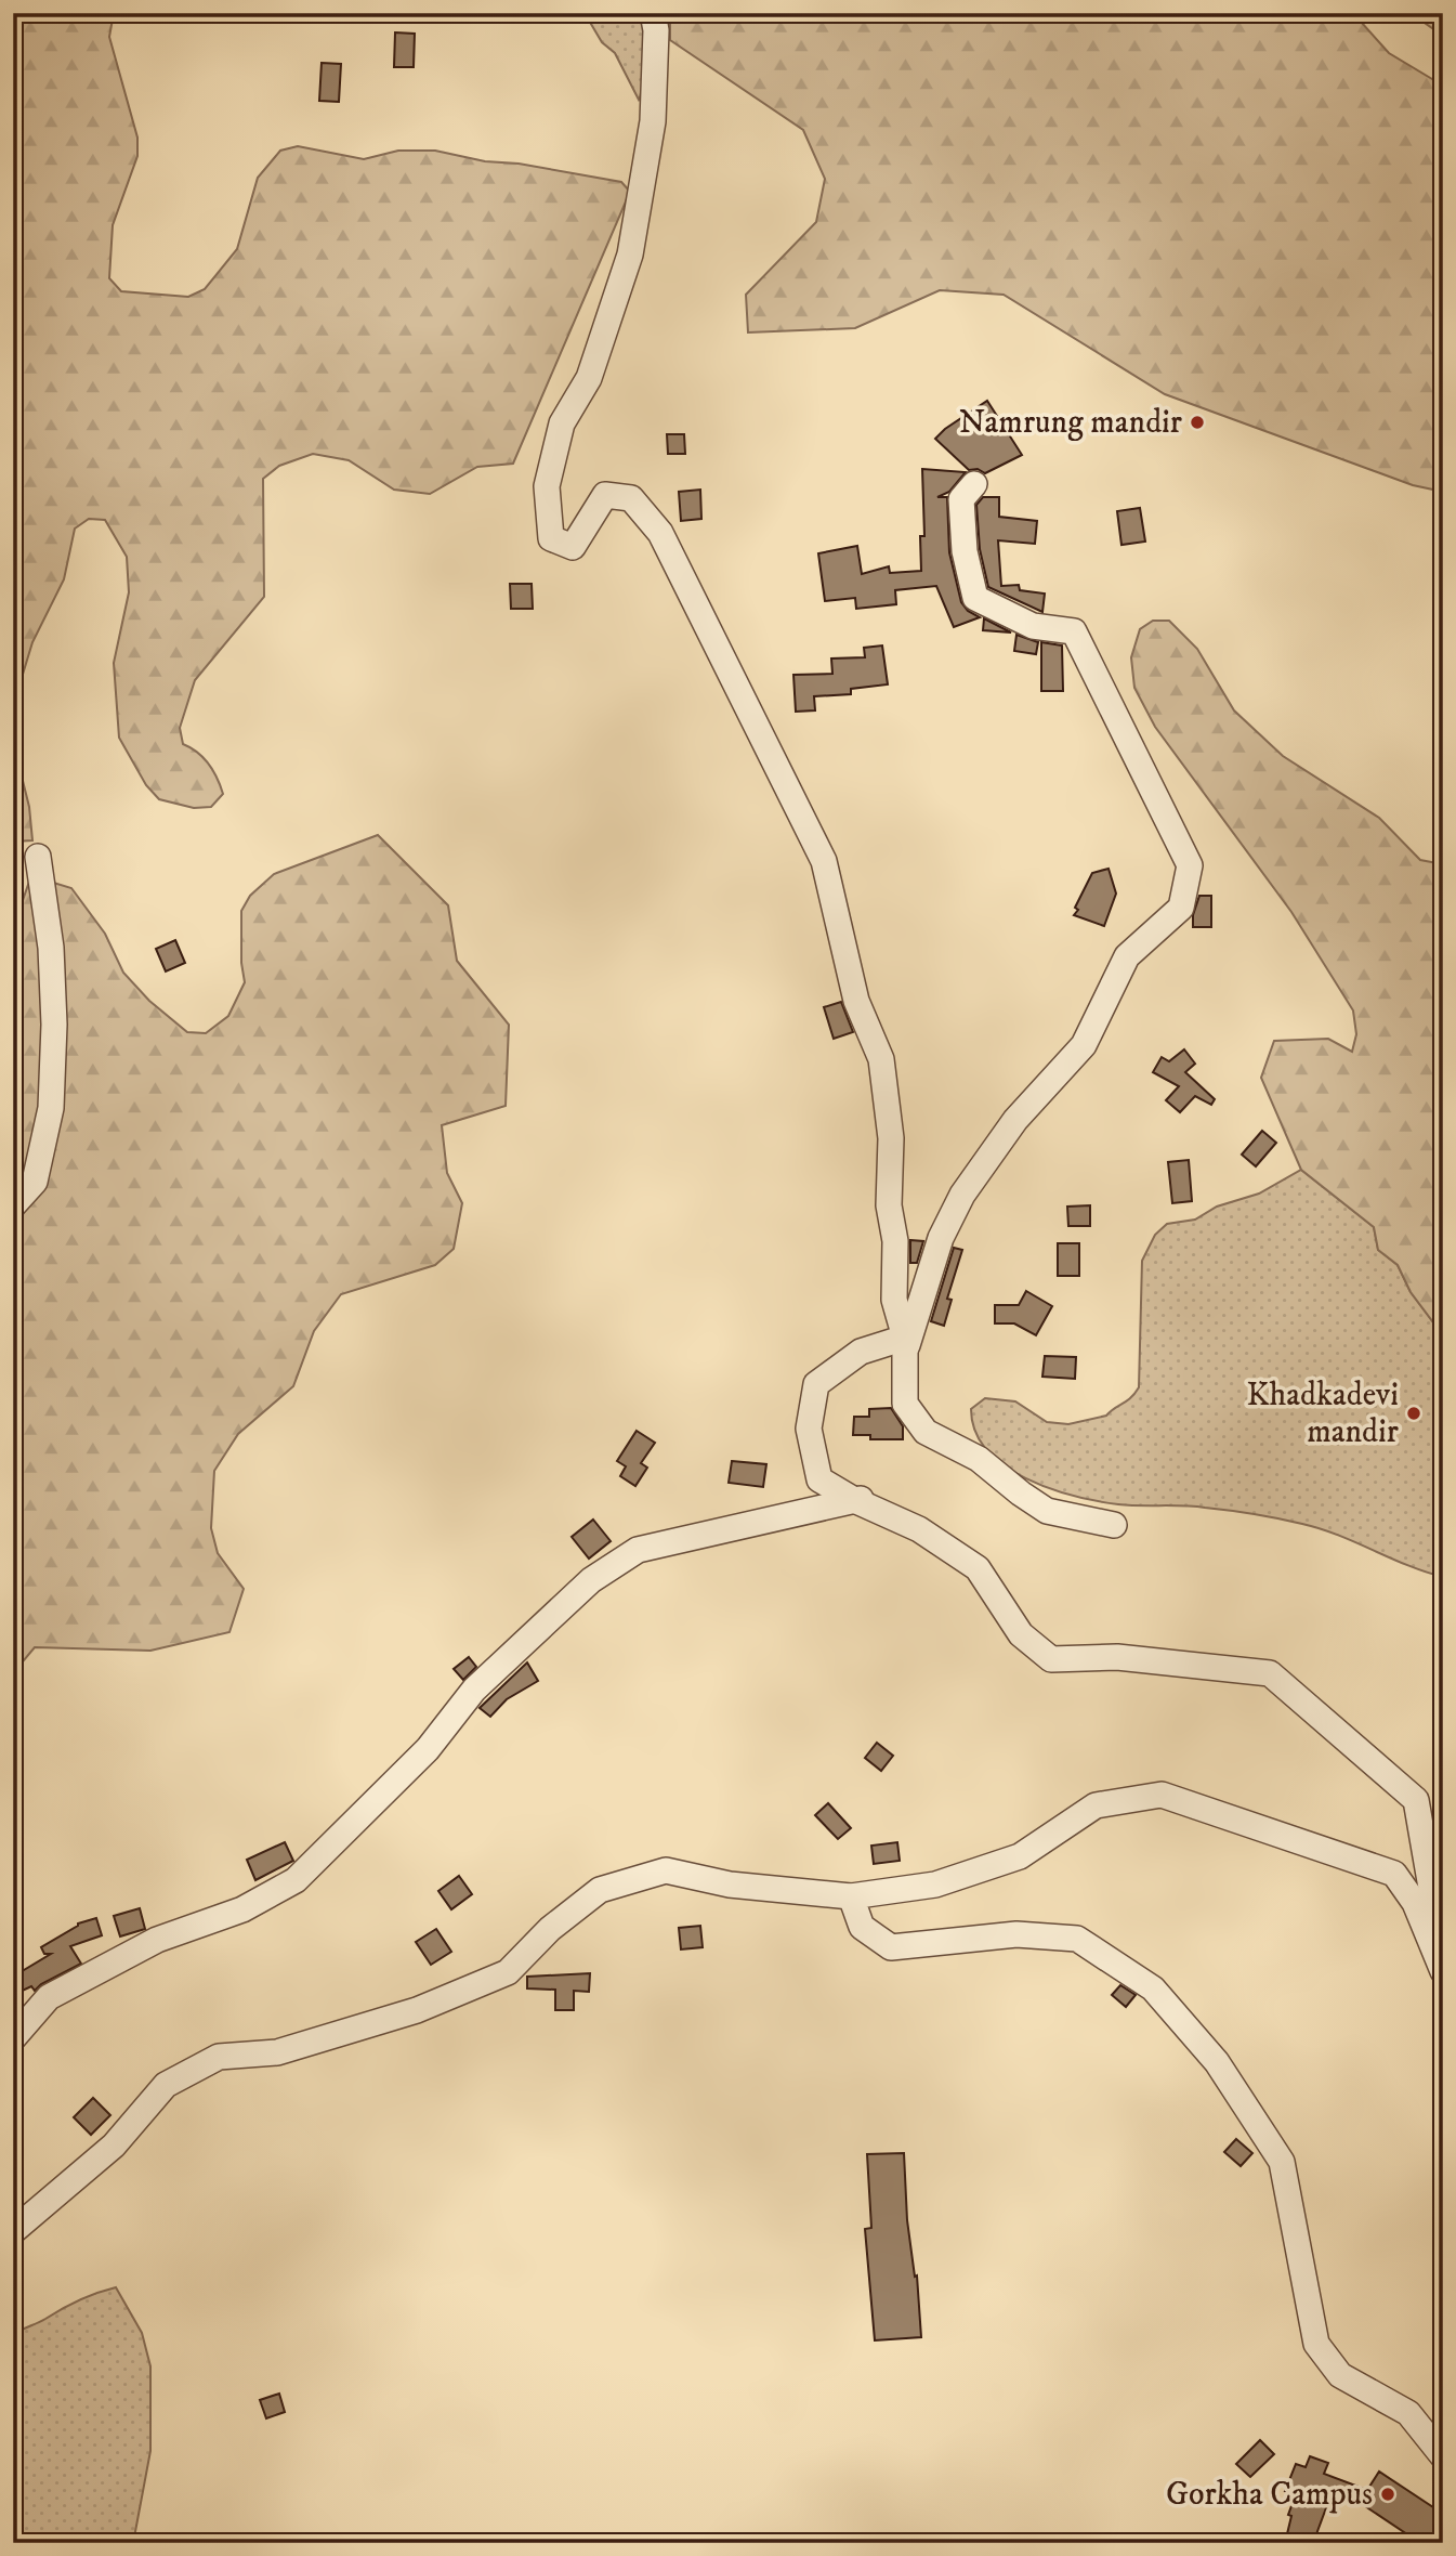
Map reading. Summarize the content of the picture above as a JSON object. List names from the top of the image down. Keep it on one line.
{"places":["Namrung mandir","Khadkadevi mandir","Gorkha Campus"]}
